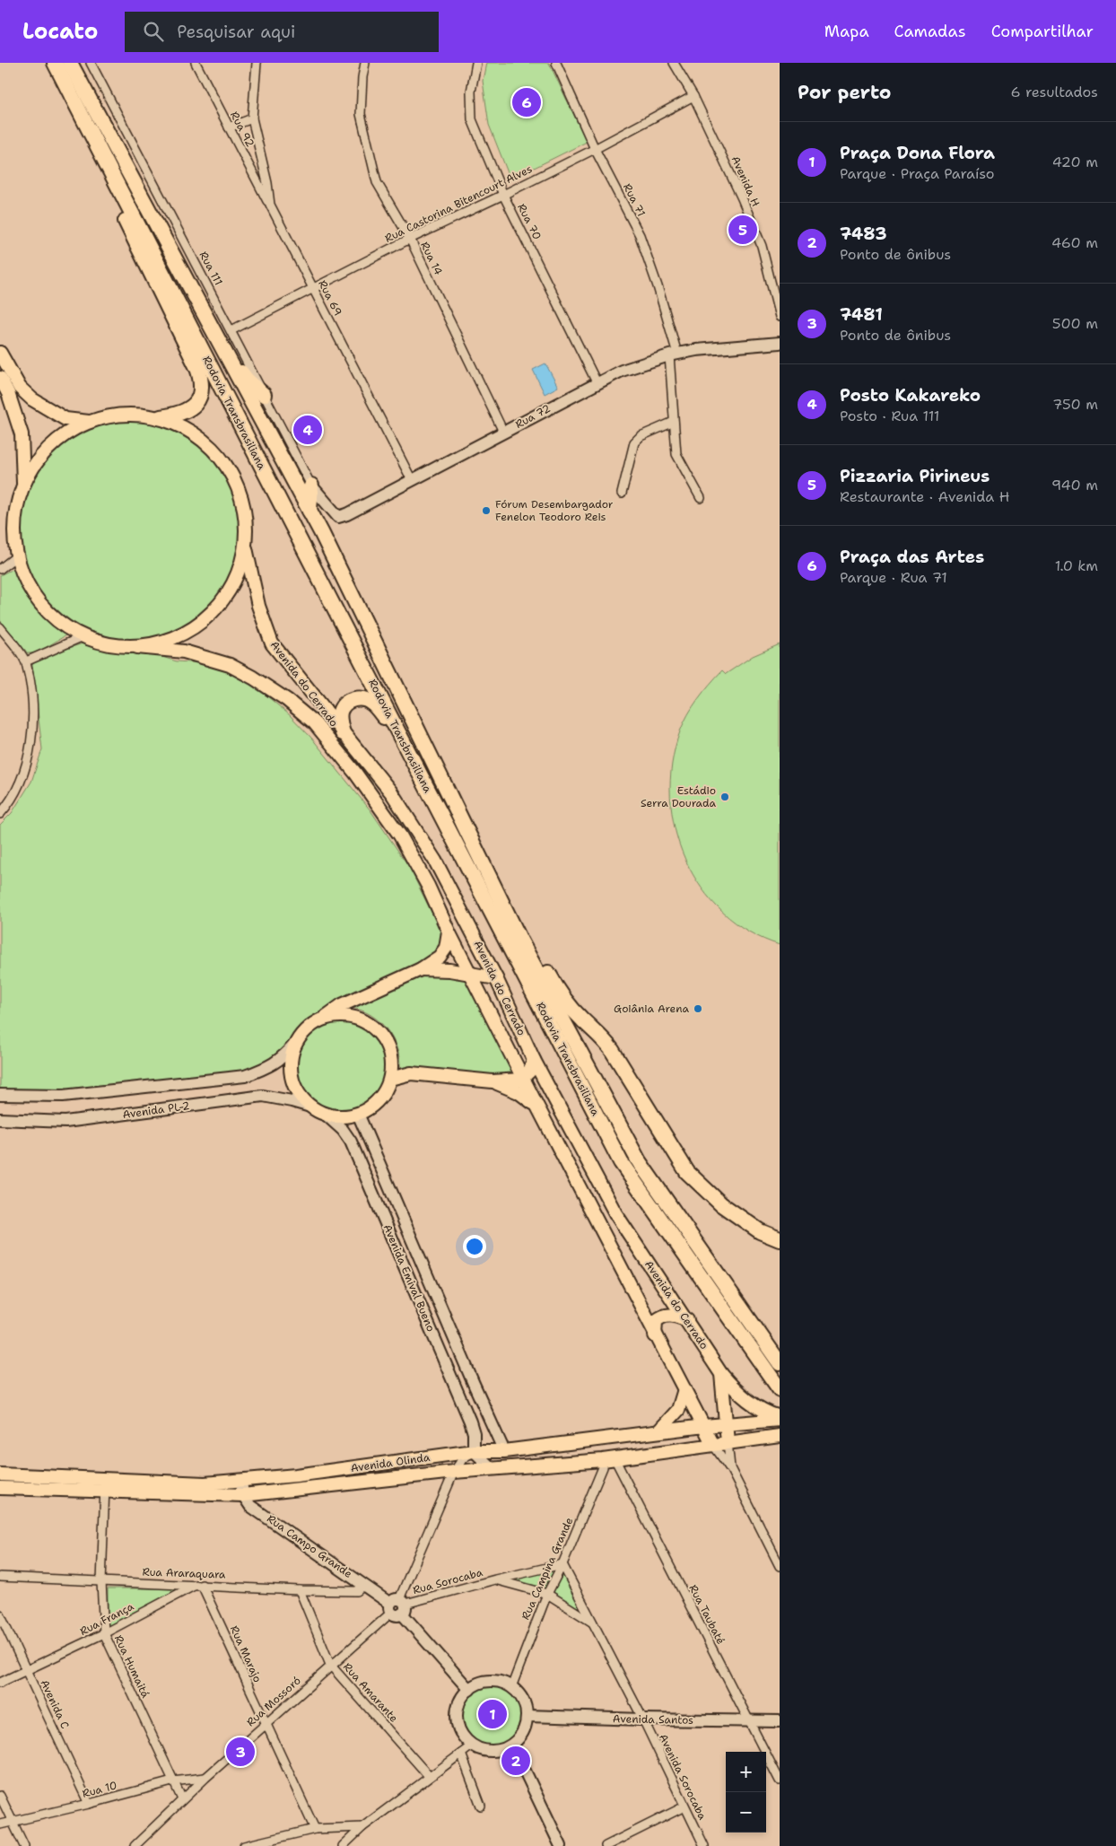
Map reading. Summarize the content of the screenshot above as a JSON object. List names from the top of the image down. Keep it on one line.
{"streets":{"highway":["Rodovia Transbrasiliana"],"main road":["Avenida do Cerrado","Avenida Olinda"],"street":["Rua 92","Avenida H","Rua 71","Rua Castorina Bitencourt Alves","Rua 70","Rua 14","Rua 111","Rua 69","Rua 72","Avenida PL-2","Avenida Emival Bueno","Rua Campo Grande","Rua Campina Grande","Rua Araraquara","Rua Sorocaba","Rua Taubaté","Rua França","Rua Marajo","Rua Humaitá","Rua Amarante","Rua Mossoró","Avenida C","Avenida Santos","Avenida Sorocaba","Rua 10"]},"crossings":[["Rua 92","Rua 69"],["Avenida H","Rua Castorina Bitencourt Alves"],["Rua 71","Rua Castorina Bitencourt Alves"],["Rua 71","Rua 72"],["Rua Castorina Bitencourt Alves","Rua 70"],["Rua Castorina Bitencourt Alves","Rua 14"],["Rua Castorina Bitencourt Alves","Rua 111"],["Rua Castorina Bitencourt Alves","Rua 69"],["Rua 70","Rua 72"],["Rua 14","Rua 72"],["Rua 111","Rua 72"],["Rua 69","Rua 72"],["Avenida do Cerrado","Avenida Olinda"],["Avenida PL-2","Avenida Emival Bueno"],["Avenida Emival Bueno","Avenida Olinda"],["Avenida Emival Bueno","Rua Mossoró"],["Avenida Olinda","Rua Campo Grande"],["Avenida Olinda","Rua Campina Grande"],["Avenida Olinda","Rua Taubaté"],["Avenida Olinda","Rua Humaitá"],["Avenida Olinda","Rua Mossoró"],["Rua Campo Grande","Rua Campina Grande"],["Rua Campo Grande","Rua Araraquara"],["Rua Campo Grande","Rua Sorocaba"],["Rua Campo Grande","Rua Mossoró"],["Rua Campo Grande","Avenida Santos"],["Rua Campina Grande","Rua Sorocaba"],["Rua Campina Grande","Rua Taubaté"],["Rua Campina Grande","Avenida Santos"],["Rua Campina Grande","Avenida Sorocaba"],["Rua Araraquara","Rua França"],["Rua Araraquara","Rua Marajo"],["Rua Araraquara","Rua Humaitá"],["Rua Araraquara","Rua Amarante"],["Rua Sorocaba","Rua Mossoró"],["Rua Sorocaba","Avenida Sorocaba"],["Rua Taubaté","Avenida Santos"],["Rua França","Rua Marajo"],["Rua França","Rua Humaitá"],["Rua França","Avenida C"],["Rua Marajo","Rua Mossoró"],["Rua Humaitá","Rua Mossoró"],["Rua Humaitá","Rua 10"],["Rua Amarante","Rua Mossoró"],["Rua Mossoró","Rua 10"],["Avenida C","Rua 10"],["Avenida Santos","Avenida Sorocaba"]],"places":["Fórum Desembargador Fenelon Teodoro Reis","Estádio Serra Dourada","Goiânia Arena"],"page":{"header":"Locato","search":"Pesquisar aqui","nav":["Mapa","Camadas","Compartilhar"],"heading":["Por perto","6 resultados"],"pins":["6","5","4","1","3","2"],"list":[{"mark":"1","name":"Praça Dona Flora","note":"Parque · Praça Paraíso","value":"420 m"},{"mark":"2","name":"7483","note":"Ponto de ônibus","value":"460 m"},{"mark":"3","name":"7481","note":"Ponto de ônibus","value":"500 m"},{"mark":"4","name":"Posto Kakareko","note":"Posto · Rua 111","value":"750 m"},{"mark":"5","name":"Pizzaria Pirineus","note":"Restaurante · Avenida H","value":"940 m"},{"mark":"6","name":"Praça das Artes","note":"Parque · Rua 71","value":"1.0 km"}],"map_buttons":["+","−"]}}
